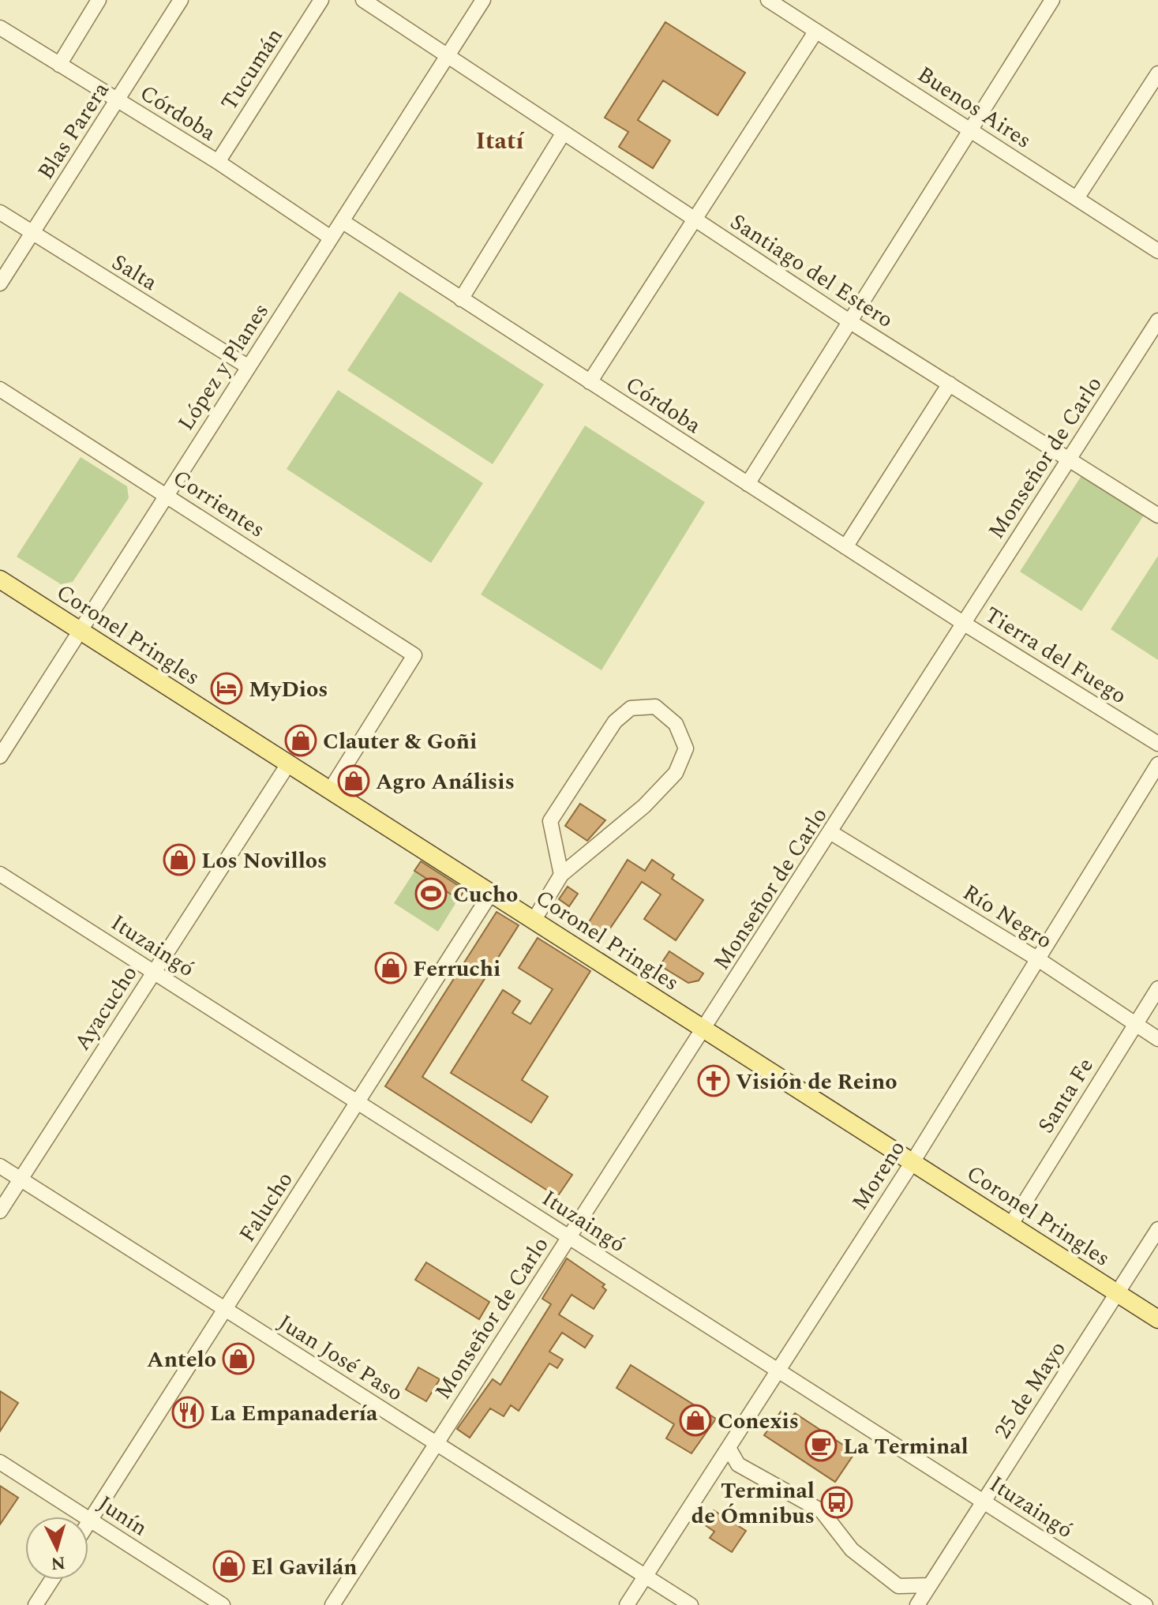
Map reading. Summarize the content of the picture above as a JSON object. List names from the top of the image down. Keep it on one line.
{"streets":{"main road":["Coronel Pringles"],"street":["Tucumán","Buenos Aires","Córdoba","Blas Parera","Santiago del Estero","Salta","López y Planes","Monseñor de Carlo","Corrientes","Tierra del Fuego","Río Negro","Ituzaingó","Ayacucho","Santa Fe","Moreno","Falucho","Juan José Paso","25 de Mayo","Junín"]},"crossings":[["Tucumán","Córdoba"],["Córdoba","Blas Parera"],["Córdoba","López y Planes"],["Córdoba","Monseñor de Carlo"],["Córdoba","Tierra del Fuego"],["Blas Parera","Salta"],["Santiago del Estero","López y Planes"],["Santiago del Estero","Monseñor de Carlo"],["Salta","López y Planes"],["López y Planes","Corrientes"],["López y Planes","Coronel Pringles"],["Monseñor de Carlo","Coronel Pringles"],["Monseñor de Carlo","Tierra del Fuego"],["Monseñor de Carlo","Río Negro"],["Monseñor de Carlo","Ituzaingó"],["Monseñor de Carlo","Juan José Paso"],["Corrientes","Coronel Pringles"],["Coronel Pringles","Ayacucho"],["Coronel Pringles","Santa Fe"],["Coronel Pringles","Moreno"],["Coronel Pringles","Falucho"],["Coronel Pringles","25 de Mayo"],["Río Negro","Santa Fe"],["Río Negro","Moreno"],["Ituzaingó","Ayacucho"],["Ituzaingó","Moreno"],["Ituzaingó","Falucho"],["Ituzaingó","25 de Mayo"],["Ayacucho","Juan José Paso"],["Moreno","Juan José Paso"],["Falucho","Juan José Paso"],["Falucho","Junín"]],"districts":["Itatí"],"places":{"hotel":["MyDios"],"shop":["Clauter & Goñi","Agro Análisis","Los Novillos","Ferruchi","Antelo","Conexis","El Gavilán"],"sports":["Cucho"],"church":["Visión de Reino"],"restaurant":["La Empanadería"],"cafe":["La Terminal"],"bus stop":["Terminal de Ómnibus"]},"north":"bottom"}
